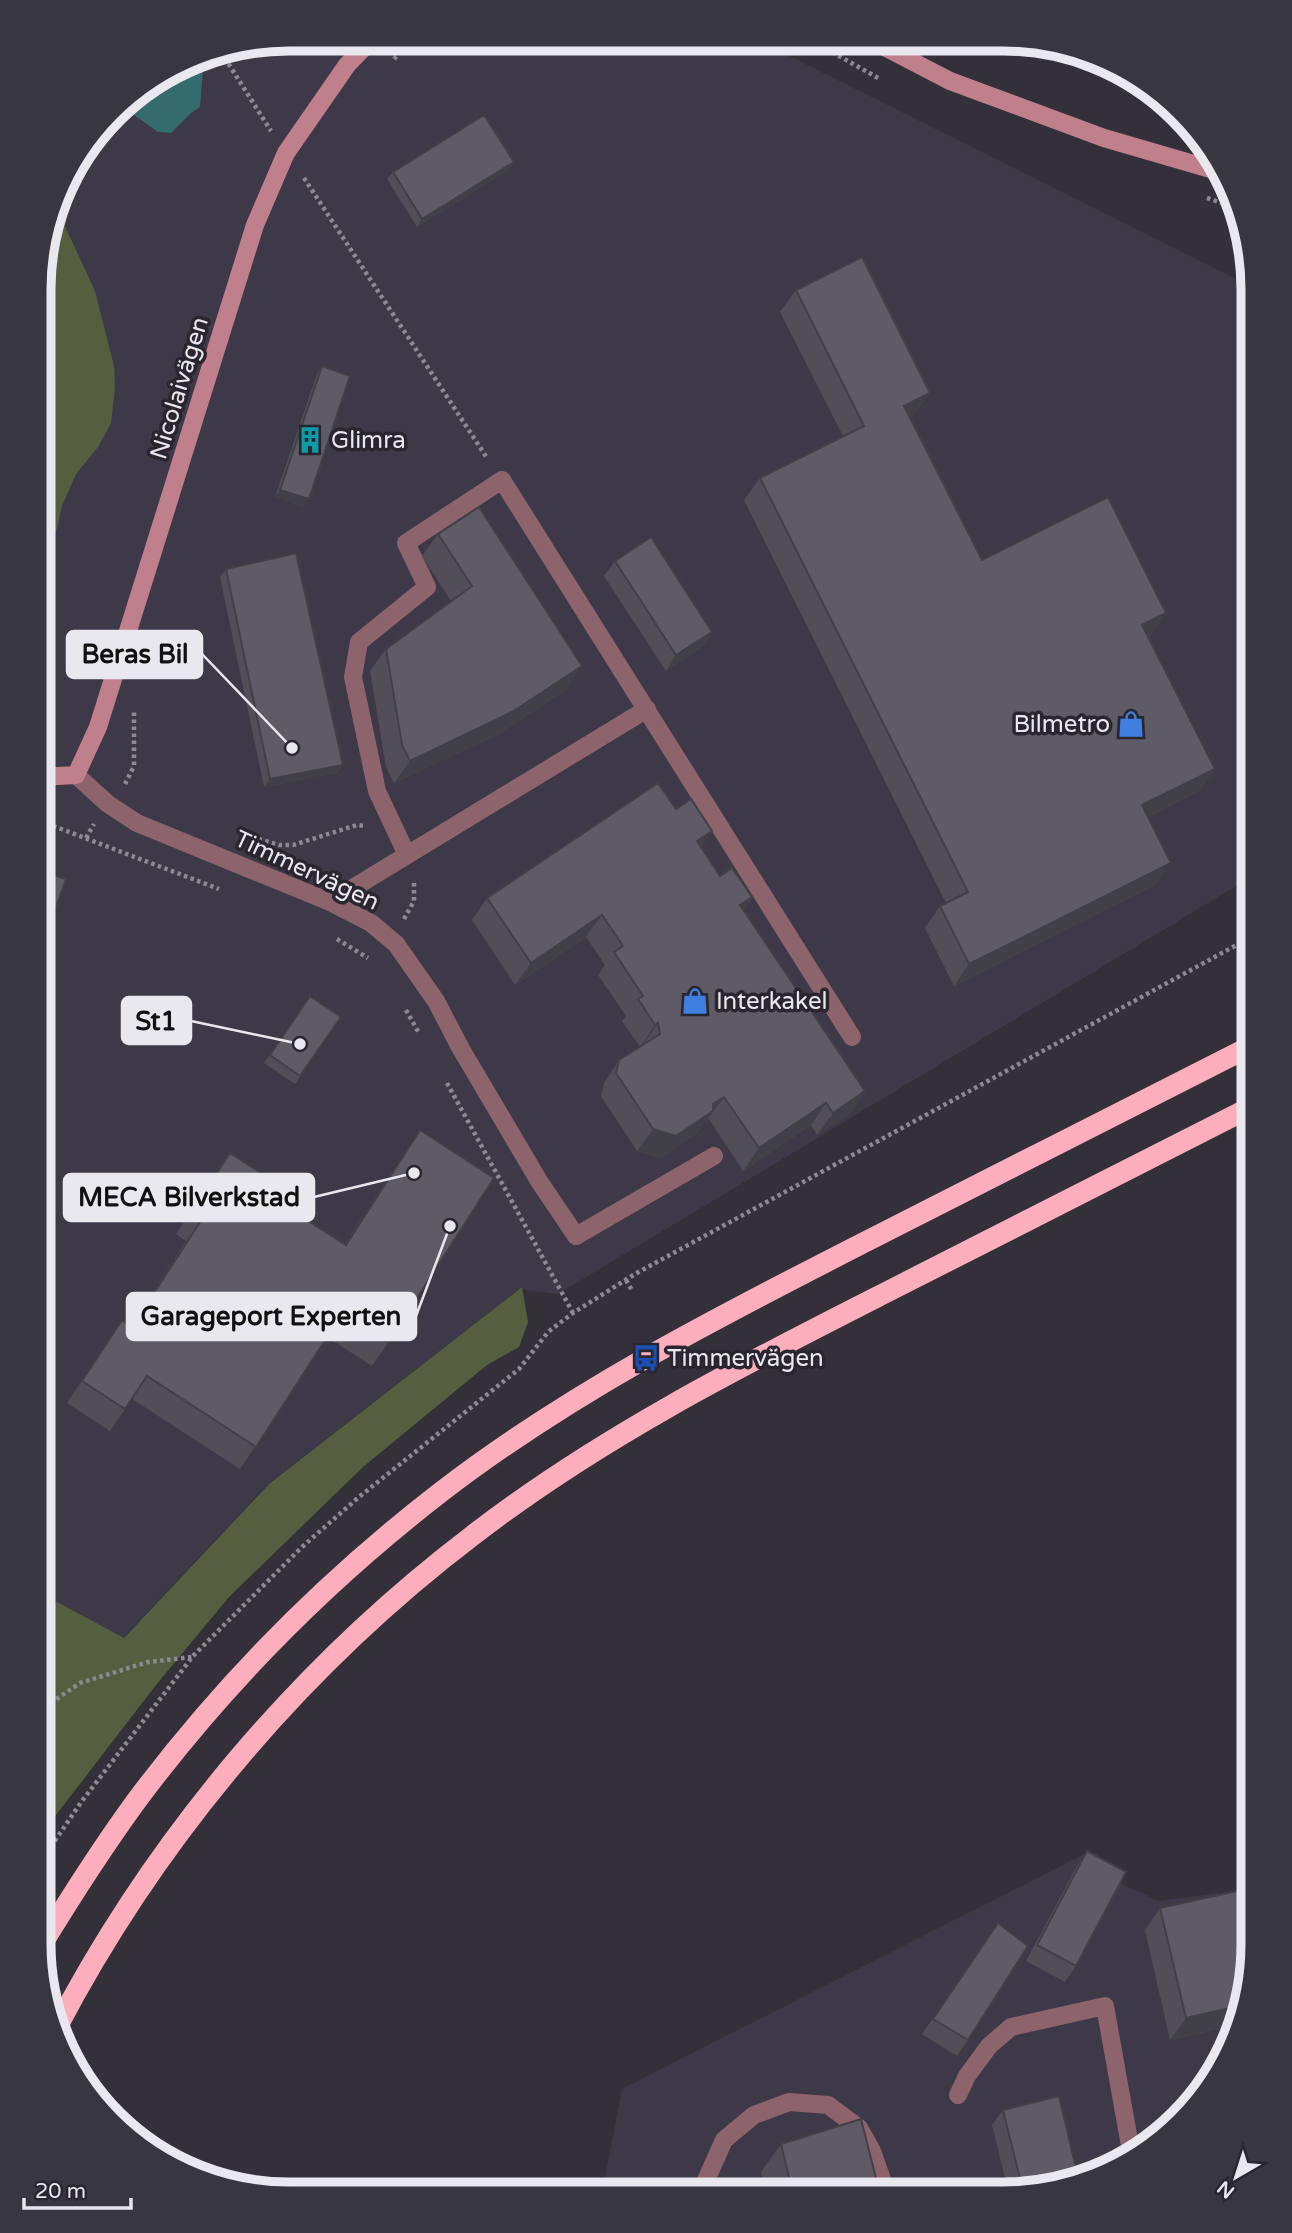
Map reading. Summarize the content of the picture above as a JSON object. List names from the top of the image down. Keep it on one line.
{"streets":{"street":["Nicolaivägen","Timmervägen"]},"crossings":[["Nicolaivägen","Timmervägen"]],"places":{"building":["Glimra"],"shop":["Bilmetro","Interkakel"],"other":["Beras Bil","St1","MECA Bilverkstad","Garageport Experten"],"bus stop":["Timmervägen"]},"scale_bar":"20 m","north":"bottom left"}
